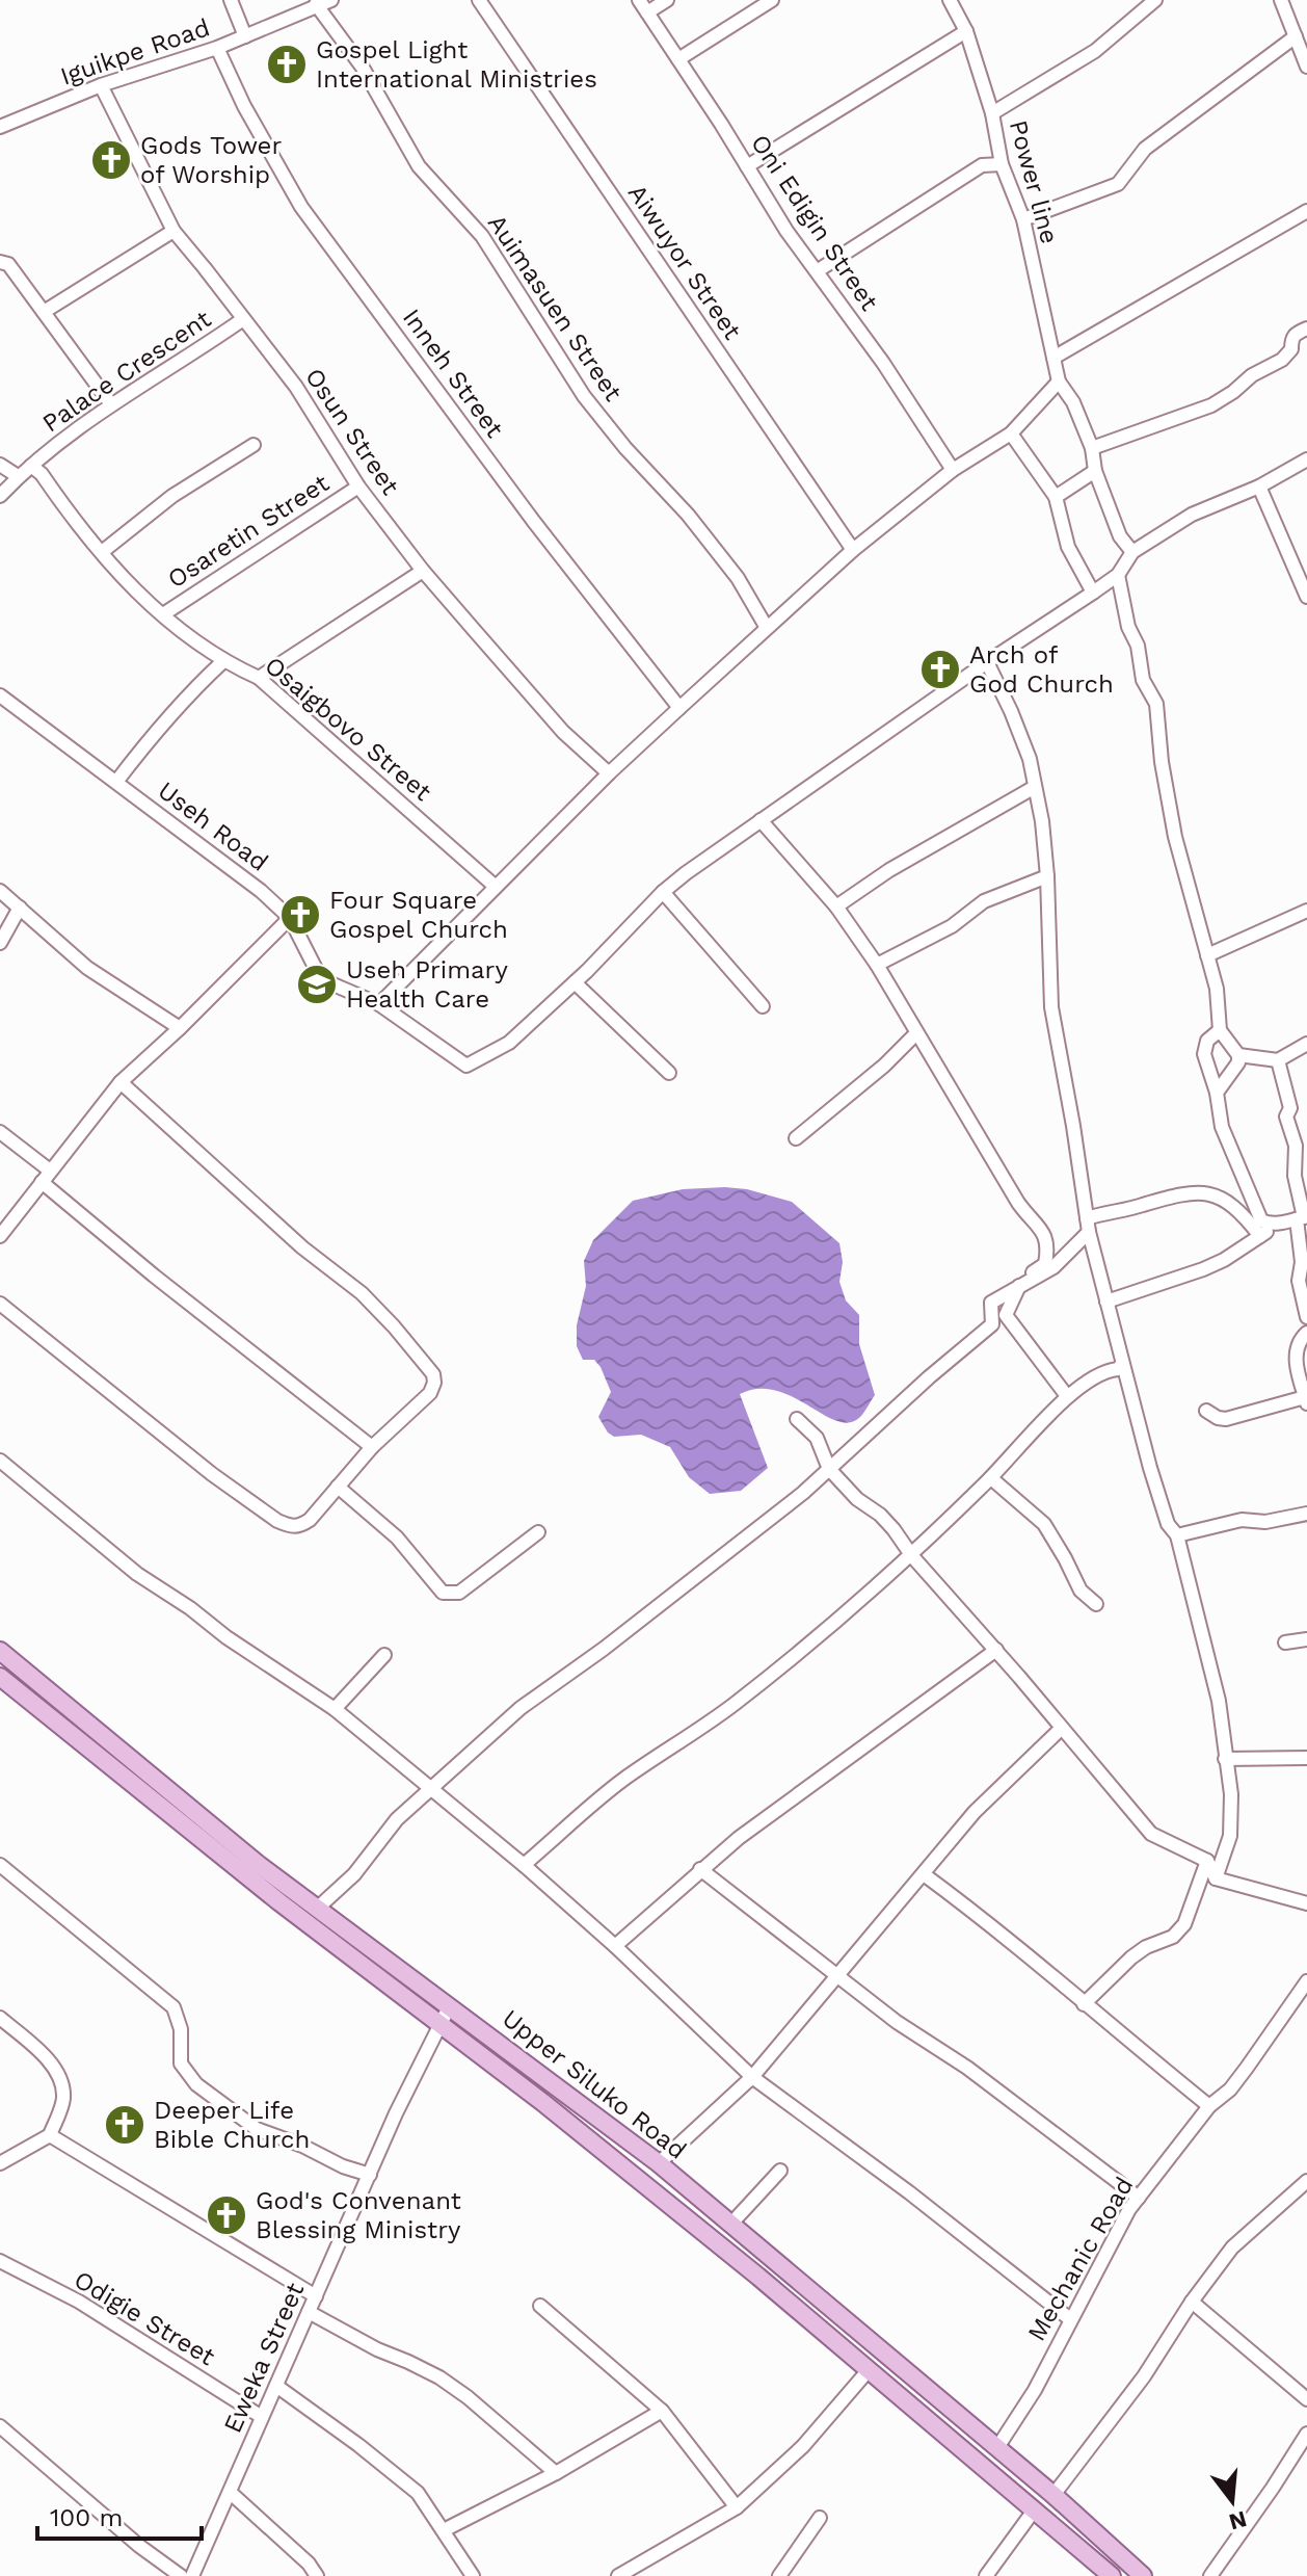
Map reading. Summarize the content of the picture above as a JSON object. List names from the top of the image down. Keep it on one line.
{"streets":{"main road":["Upper Siluko Road"],"street":["Iguikpe Road","Power line","Oni Edigin Street","Aiwuyor Street","Auimasuen Street","Palace Crescent","Inneh Street","Osun Street","Osaretin Street","Osaigbovo Street","Useh Road","Mechanic Road","Odigie Street","Eweka Street"]},"crossings":[["Iguikpe Road","Auimasuen Street"],["Iguikpe Road","Inneh Street"],["Iguikpe Road","Osun Street"],["Palace Crescent","Osun Street"],["Palace Crescent","Osaigbovo Street"],["Osun Street","Osaretin Street"],["Osaretin Street","Osaigbovo Street"],["Upper Siluko Road","Mechanic Road"],["Upper Siluko Road","Eweka Street"],["Odigie Street","Eweka Street"]],"places":{"church":["Gospel Light International Ministries","Gods Tower of Worship","Arch of God Church","Four Square Gospel Church","Deeper Life Bible Church","God's Convenant Blessing Ministry"],"school or university":["Useh Primary Health Care"]},"scale_bar":"100 m","north":"bottom"}
